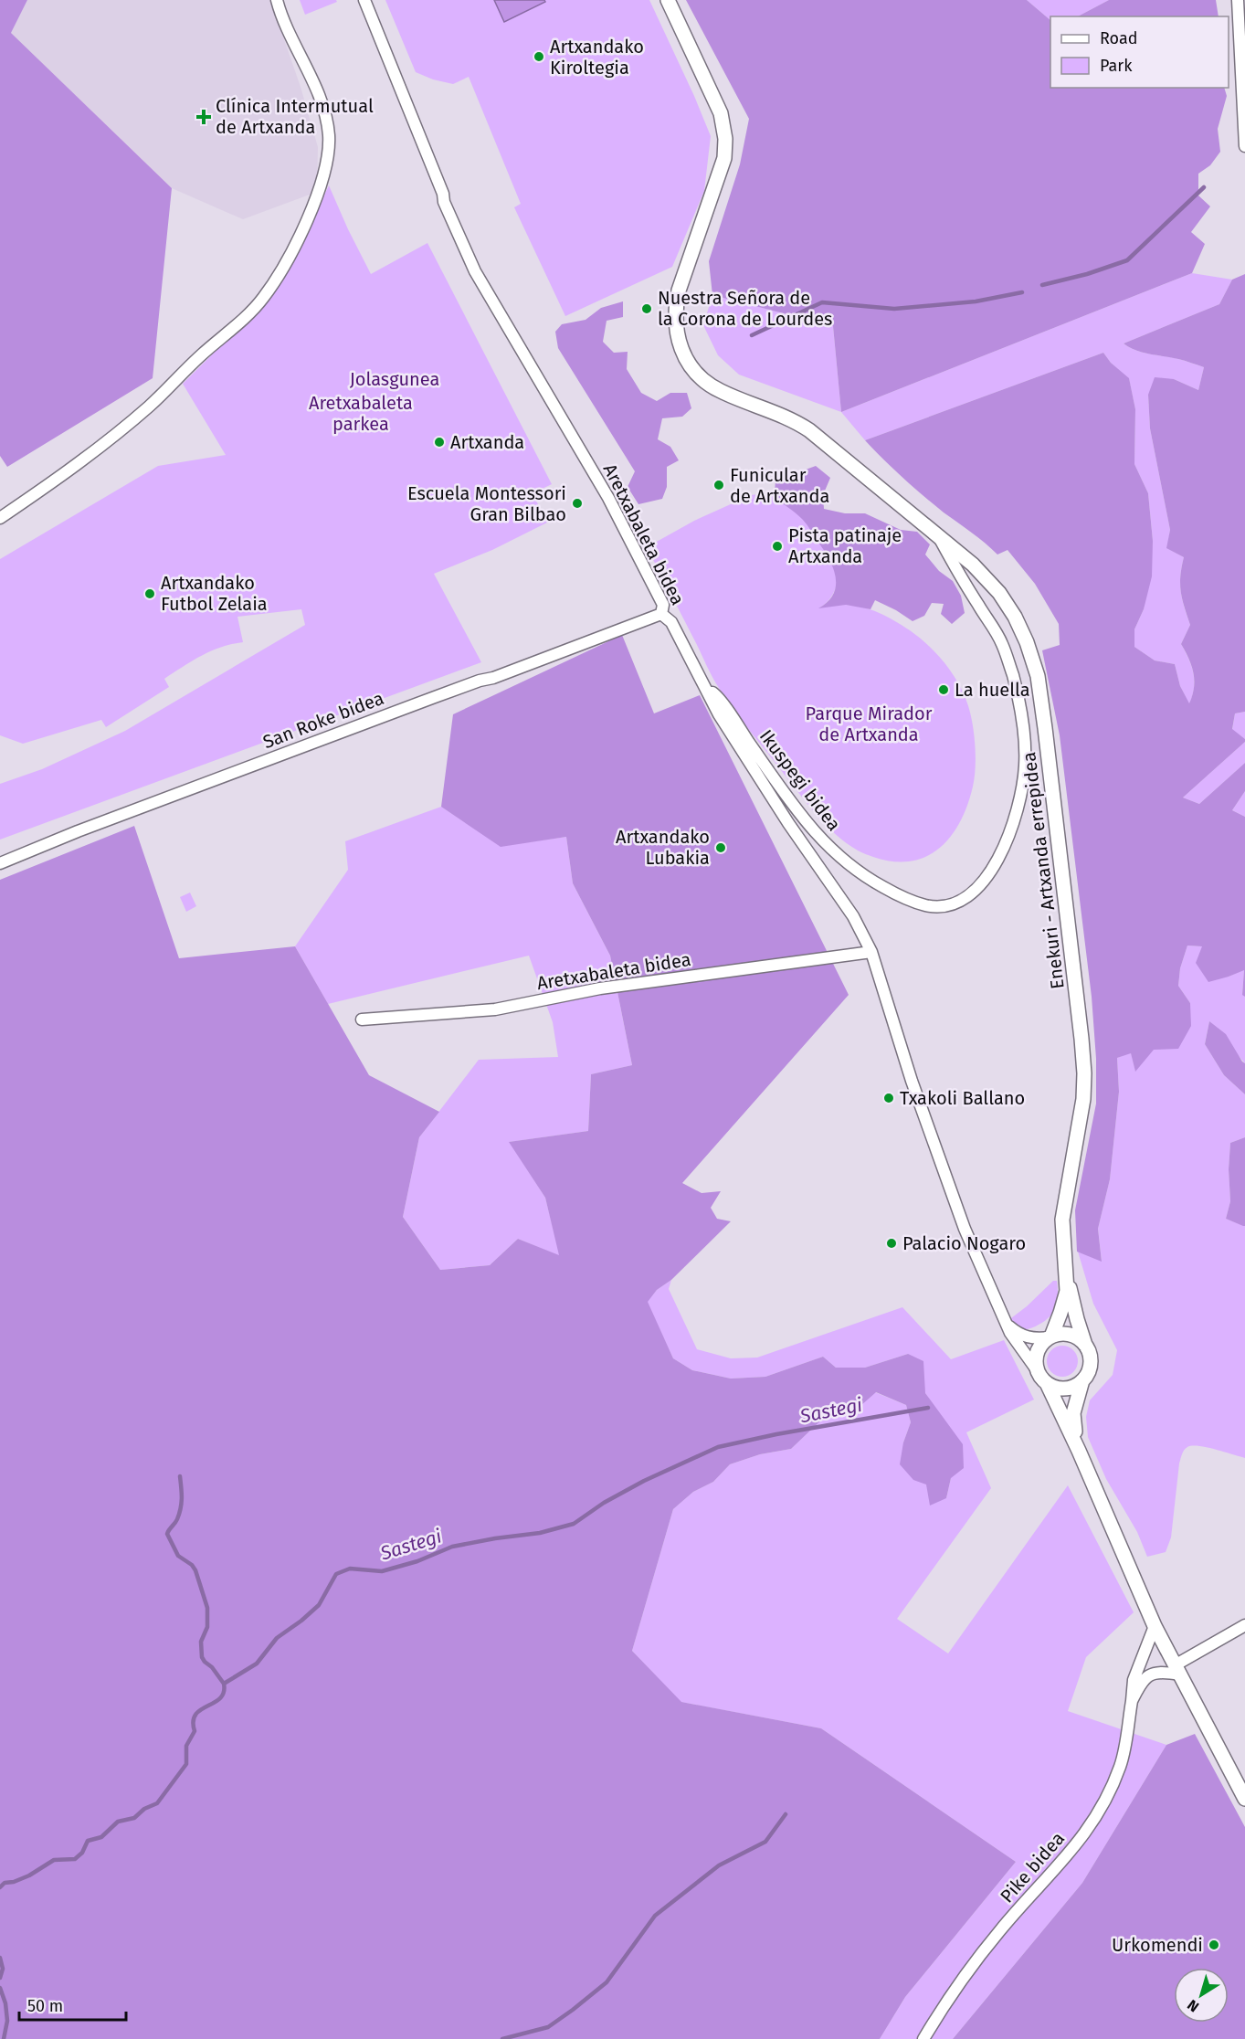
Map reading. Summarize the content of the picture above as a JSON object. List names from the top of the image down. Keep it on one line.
{"streets":{"street":["Aretxabaleta bidea","San Roke bidea","Ikuspegi bidea","Enekuri - Artxanda errepidea","Pike bidea"]},"crossings":[["Aretxabaleta bidea","San Roke bidea"],["Aretxabaleta bidea","Ikuspegi bidea"],["Aretxabaleta bidea","Enekuri - Artxanda errepidea"],["Ikuspegi bidea","Enekuri - Artxanda errepidea"]],"water":["Sastegi"],"parks":["Jolasgunea","Aretxabaleta parkea","Parque Mirador de Artxanda"],"places":{"other":["Artxandako Kiroltegia","Nuestra Señora de la Corona de Lourdes","Artxanda","Funicular de Artxanda","Escuela Montessori Gran Bilbao","Pista patinaje Artxanda","Artxandako Futbol Zelaia","La huella","Artxandako Lubakia","Txakoli Ballano","Palacio Nogaro","Urkomendi"],"health":["Clínica Intermutual de Artxanda"]},"legend":["Road","Park"],"scale_bar":"50 m","north":"bottom left"}
